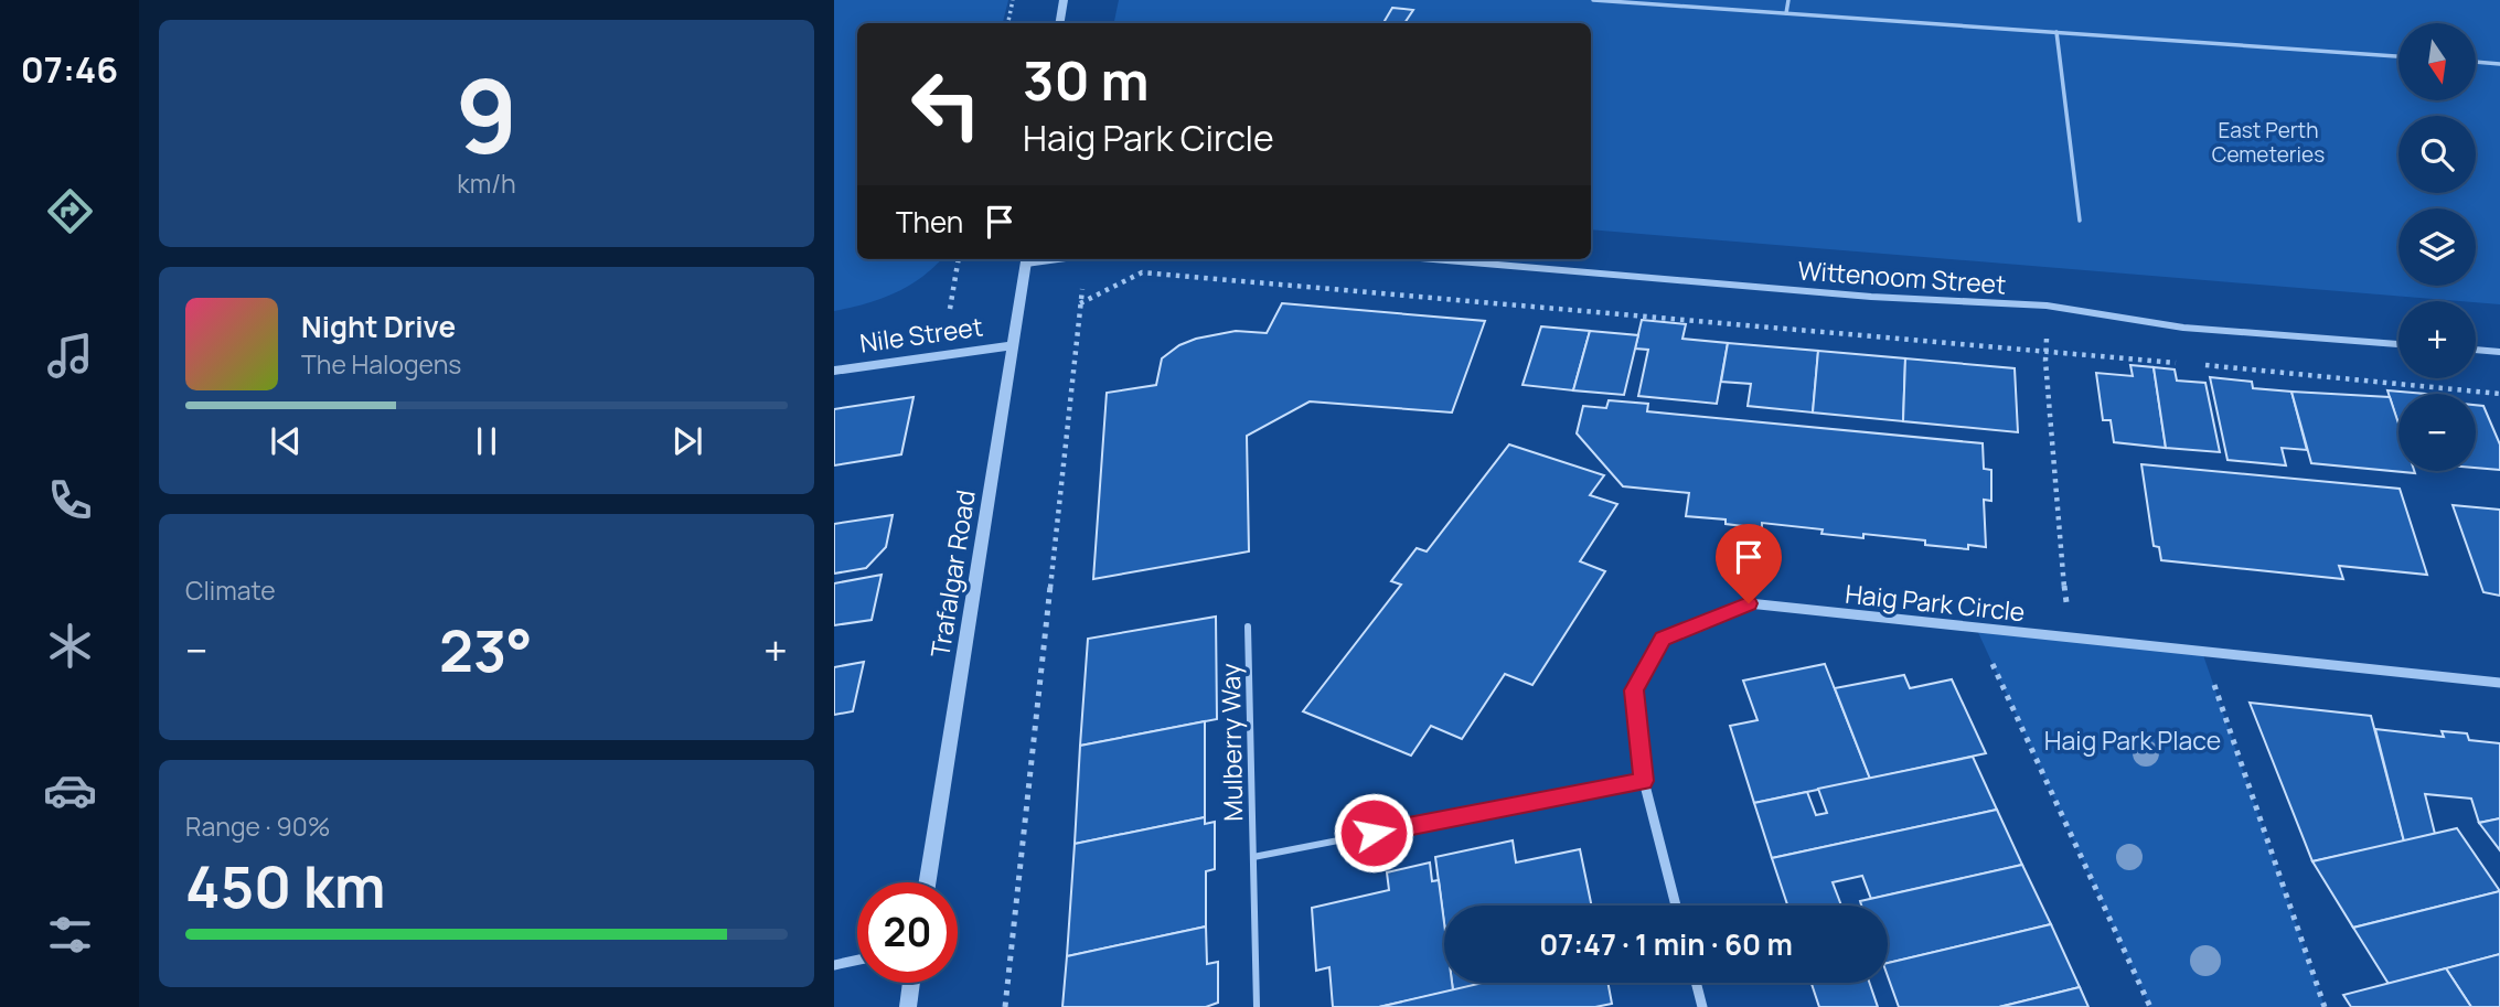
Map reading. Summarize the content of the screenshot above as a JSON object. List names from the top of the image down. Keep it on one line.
{"streets":{"street":["Wittenoom Street","Nile Street","Trafalgar Road","Haig Park Circle"],"lane":["Mulberry Way"]},"crossings":[["Nile Street","Trafalgar Road"],["Haig Park Circle","Mulberry Way"]],"parks":["East Perth Cemeteries","Haig Park Place"],"north":"bottom","page":{"tabs":"07:46","tile":[["9","km/h"],"Climate",["Range · 90%","450 km"]],"map_buttons":["+","−"],"turn":["30 m","Haig Park Circle"],"then":"Then","song":["Night Drive","The Halogens"],"heat":["−","23°","+"],"limit":"20","trip":"07:47 · 1 min · 60 m"}}
